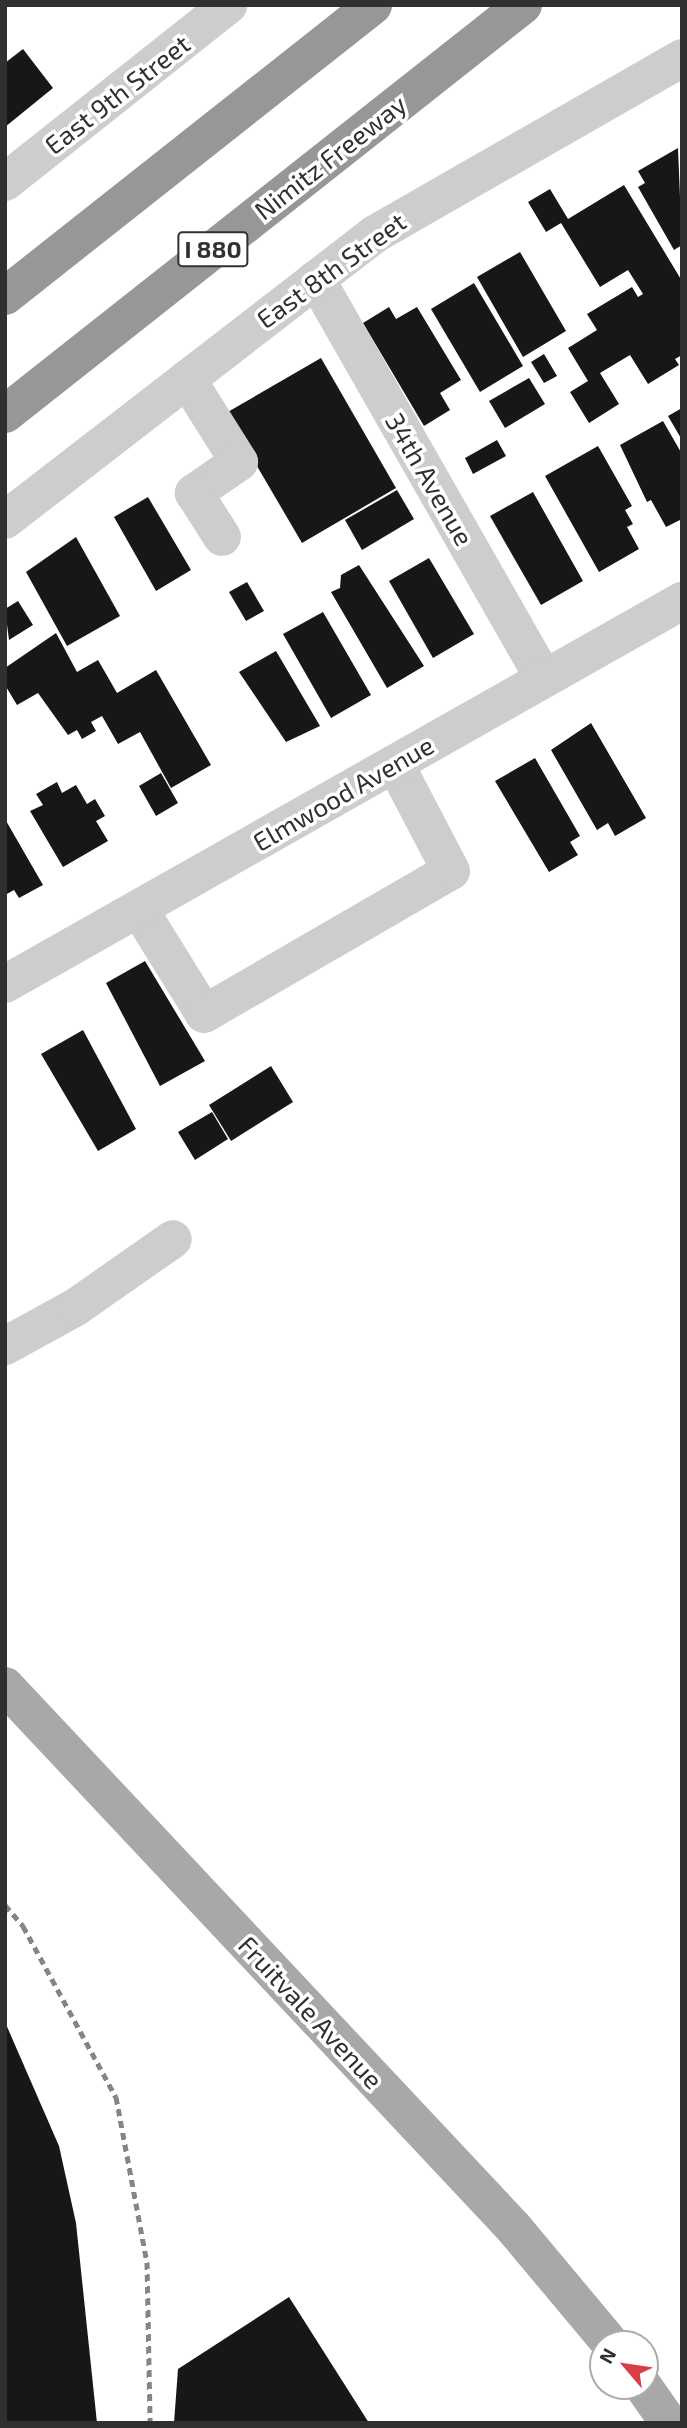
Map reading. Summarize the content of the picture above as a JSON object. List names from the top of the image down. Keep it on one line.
{"streets":{"highway":["Nimitz Freeway","I 880"],"main road":["Fruitvale Avenue"],"street":["East 9th Street","East 8th Street","34th Avenue","Elmwood Avenue"]},"crossings":[["East 8th Street","34th Avenue"],["34th Avenue","Elmwood Avenue"]],"north":"top left"}
